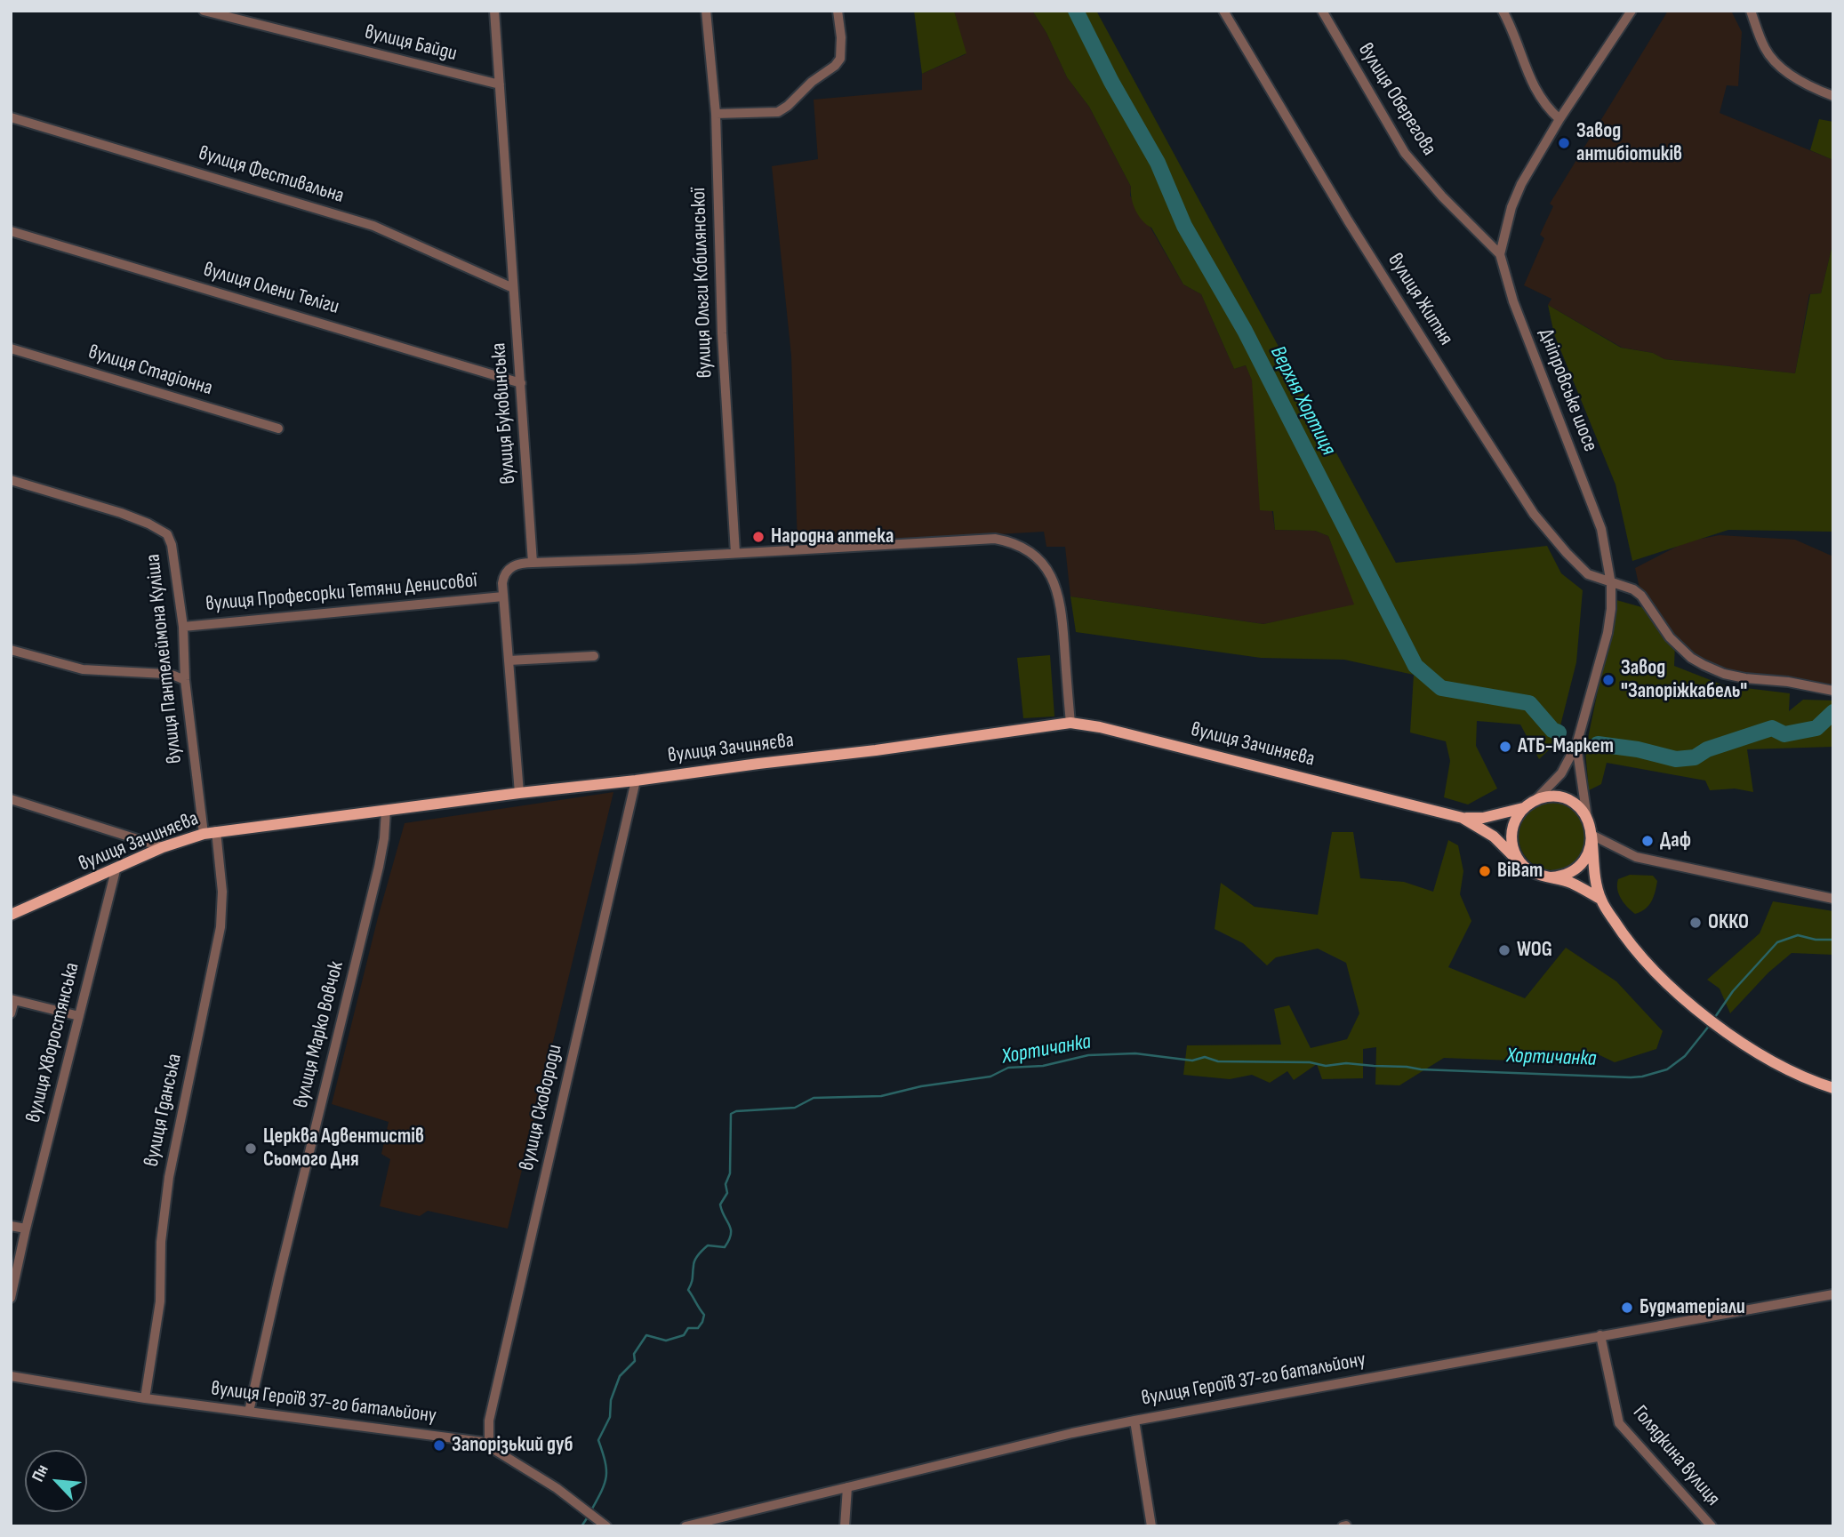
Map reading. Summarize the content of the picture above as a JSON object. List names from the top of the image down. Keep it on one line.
{"streets":{"main road":["вулиця Зачиняєва"],"street":["вулиця Байди","вулиця Оберегова","вулиця Фестивальна","вулиця Ольги Кобилянської","вулиця Олени Теліги","вулиця Житня","вулиця Стадіонна","Дніпровське шосе","вулиця Буковинська","вулиця Професорки Тетяни Денисової","вулиця Пантелеймона Куліша","вулиця Марко Вовчок","вулиця Хворостянська","вулиця Сковороди","вулиця Гданська","вулиця Героїв 37-го батальйону","Голядкина вулиця"]},"crossings":[["вулиця Байди","вулиця Буковинська"],["вулиця Оберегова","Дніпровське шосе"],["вулиця Фестивальна","вулиця Буковинська"],["вулиця Олени Теліги","вулиця Буковинська"],["вулиця Житня","Дніпровське шосе"],["вулиця Професорки Тетяни Денисової","вулиця Пантелеймона Куліша"],["вулиця Пантелеймона Куліша","вулиця Зачиняєва"],["вулиця Зачиняєва","вулиця Марко Вовчок"],["вулиця Зачиняєва","вулиця Хворостянська"],["вулиця Зачиняєва","вулиця Сковороди"],["вулиця Зачиняєва","вулиця Гданська"],["вулиця Марко Вовчок","вулиця Героїв 37-го батальйону"],["вулиця Сковороди","вулиця Героїв 37-го батальйону"],["вулиця Гданська","вулиця Героїв 37-го батальйону"],["вулиця Героїв 37-го батальйону","Голядкина вулиця"]],"water":["Верхня Хортиця","Хортичанка"],"places":["Завод антибіотиків","Народна аптека","Завод \"Запоріжкабель\"","АТБ-Маркет","Даф","ВіВат","ОККО","WOG","Церква Адвентистів Сьомого Дня","Будматеріали","Запорізький дуб"],"north":"top left"}
